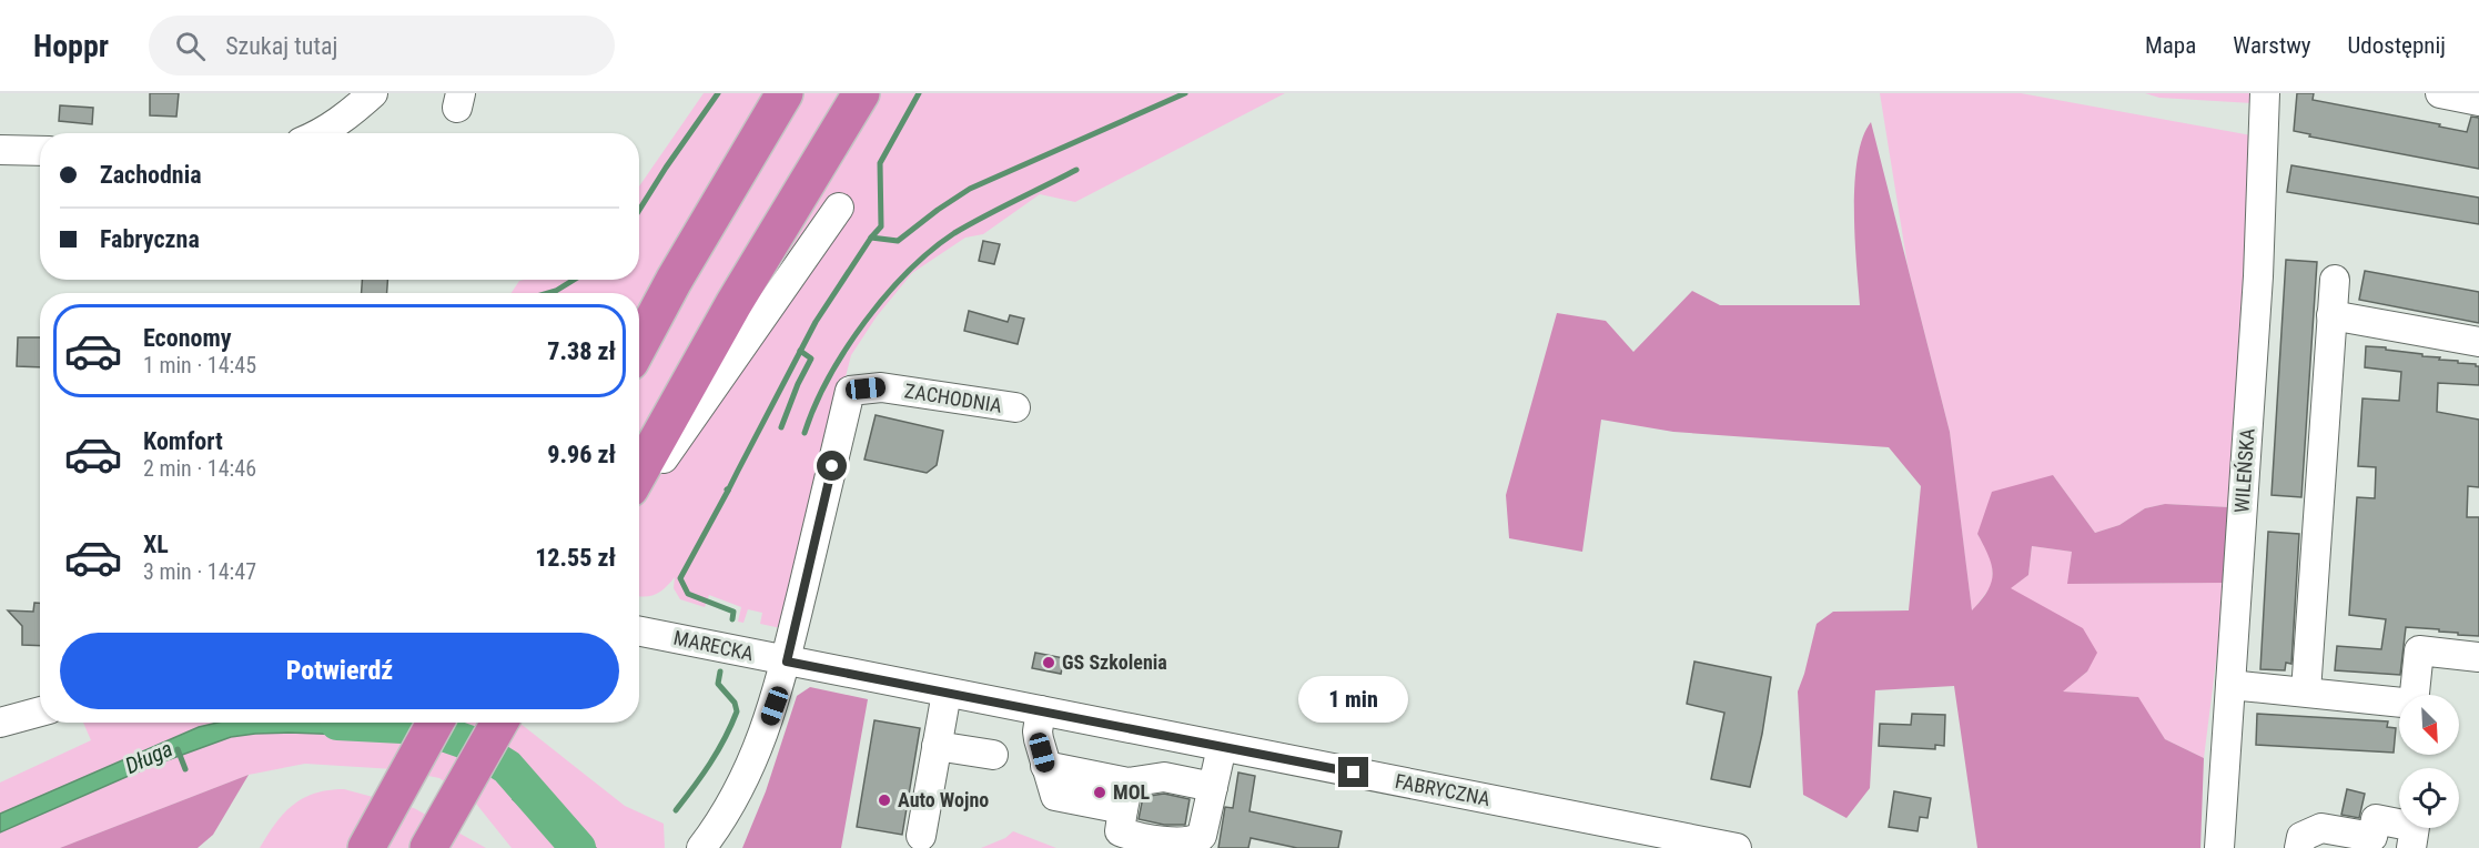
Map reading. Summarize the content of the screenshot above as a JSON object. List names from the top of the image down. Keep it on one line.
{"streets":{"street":["ZACHODNIA","WILEŃSKA","MARECKA","FABRYCZNA"]},"crossings":[["ZACHODNIA","MARECKA"],["MARECKA","FABRYCZNA"]],"water":["Długa"],"places":["GS Szkolenia","MOL","Auto Wojno"],"north":"bottom right","page":{"header":"Hoppr","search":"Szukaj tutaj","nav":["Mapa","Warstwy","Udostępnij"],"banner":["Zachodnia","Fabryczna"],"list":[{"name":"Economy","note":"1 min · 14:45","value":"7.38 zł"},{"name":"Komfort","note":"2 min · 14:46","value":"9.96 zł"},{"name":"XL","note":"3 min · 14:47","value":"12.55 zł"}],"buttons":"Potwierdź","bubble":"1 min"}}
